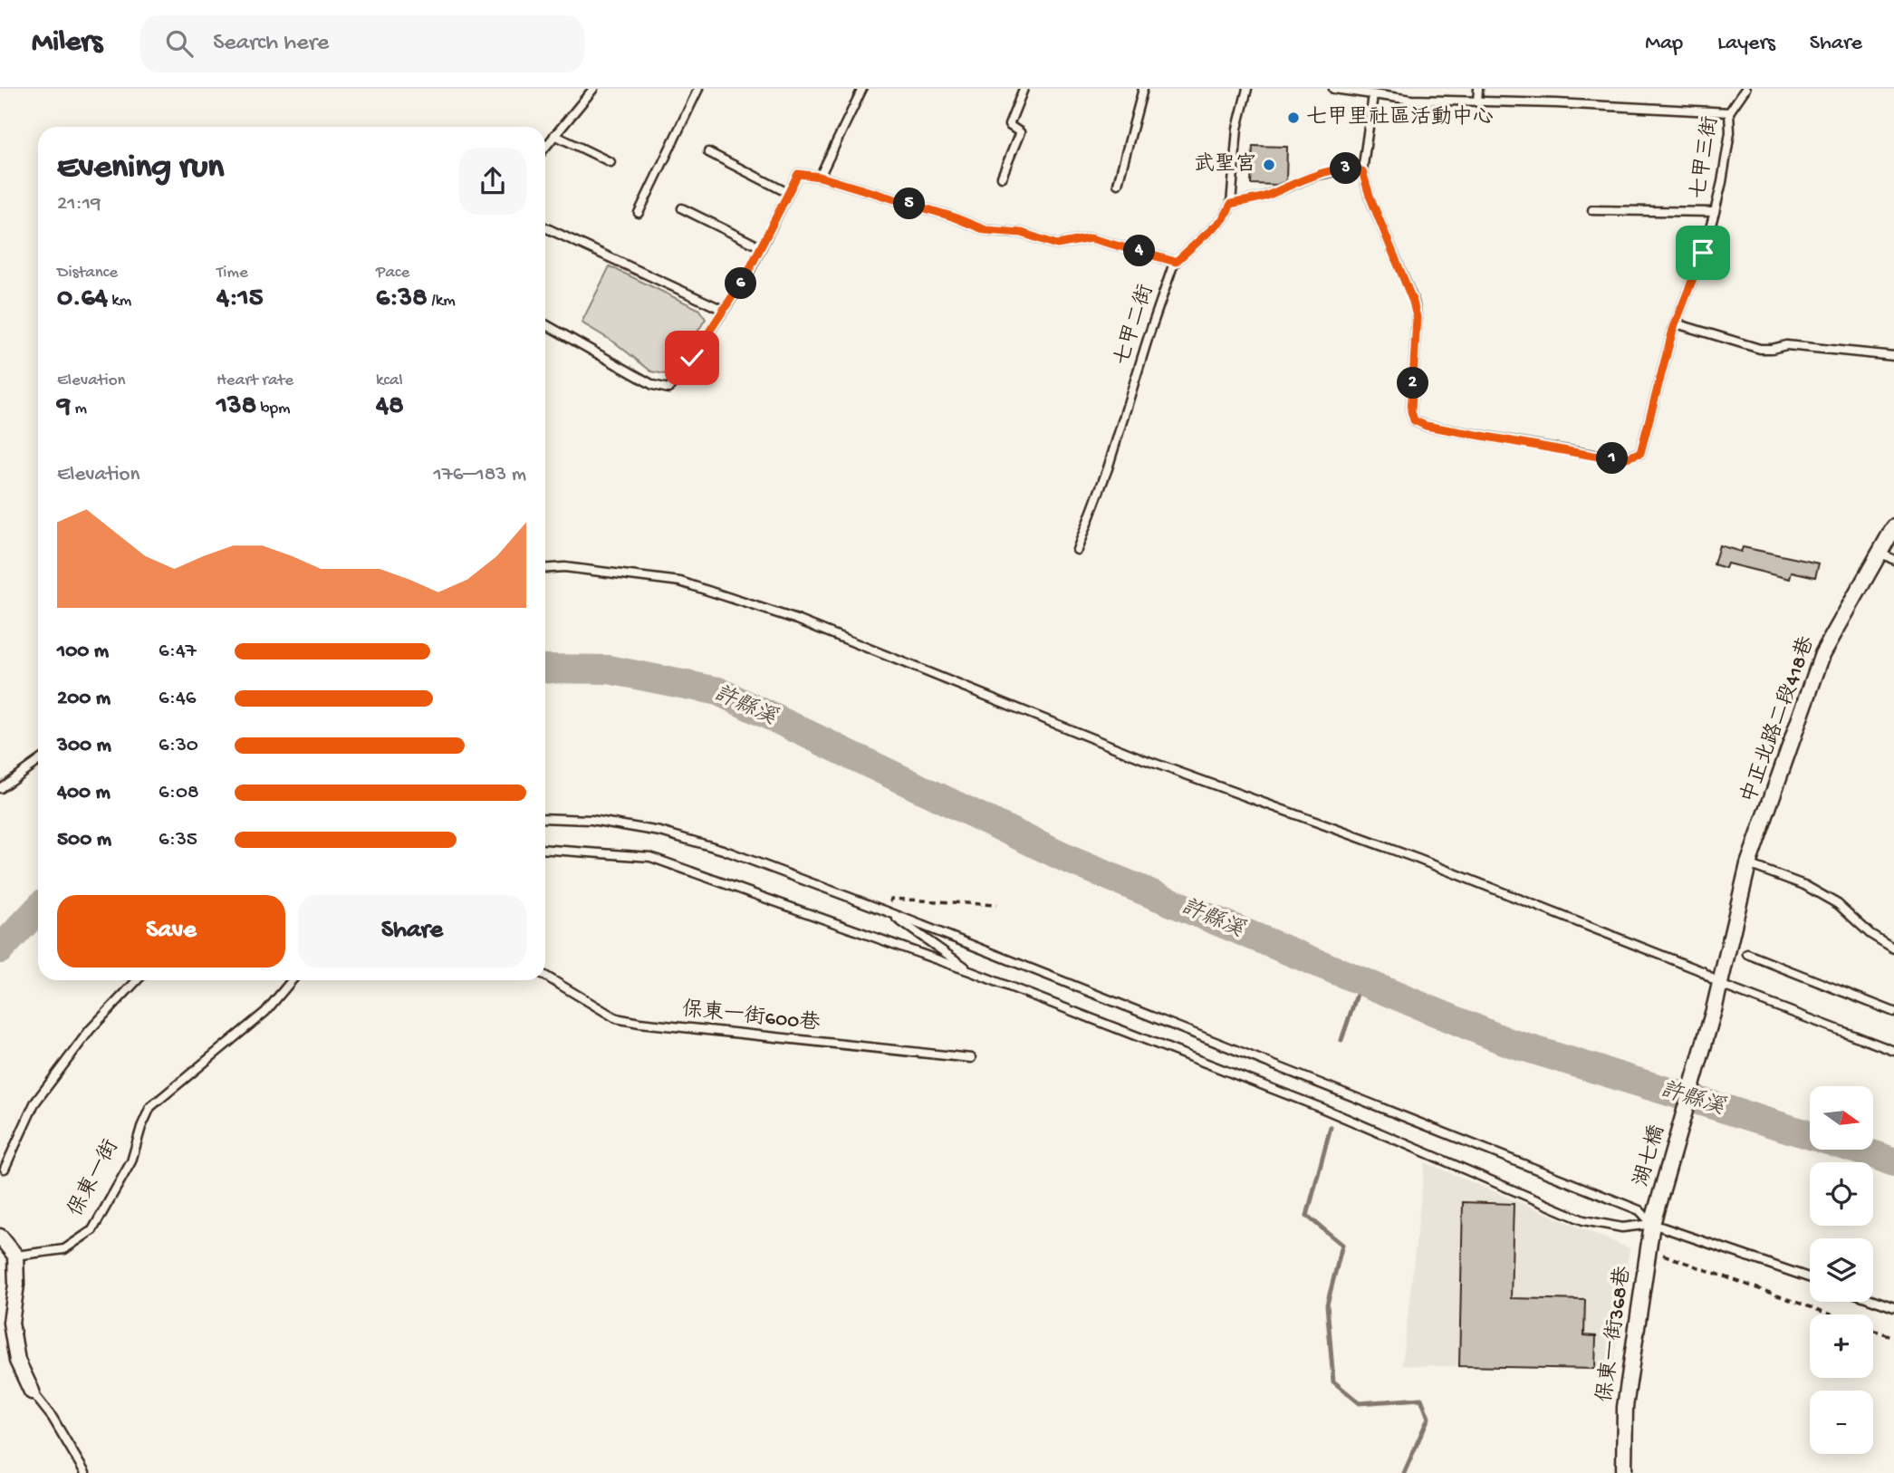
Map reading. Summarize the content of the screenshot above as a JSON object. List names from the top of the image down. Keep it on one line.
{"streets":{"street":["中正北路二段418巷","湖七橋","保東一街368巷"],"lane":["七甲三街","七甲二街","保東一街600巷","保東一街"]},"crossings":[["湖七橋","保東一街368巷"]],"water":["許縣溪"],"places":["七甲里社區活動中心","武聖宮"],"north":"right","page":{"header":"Milers","search":"Search here","nav":["Map","Layers","Share"],"heading":["Evening run","21:19"],"pins":["3","5","4","6","2","1"],"stats":[["Distance","0.64 km"],["Time","4:15"],["Pace","6:38 /km"],["Elevation","9 m"],["Heart rate","138 bpm"],["kcal","48"]],"chart":["Elevation","176–183 m"],"list":[{"name":"100 m","note":"6:47"},{"name":"200 m","note":"6:46"},{"name":"300 m","note":"6:30"},{"name":"400 m","note":"6:08"},{"name":"500 m","note":"6:35"}],"buttons":["Save","Share"],"map_buttons":["+","−"]}}
